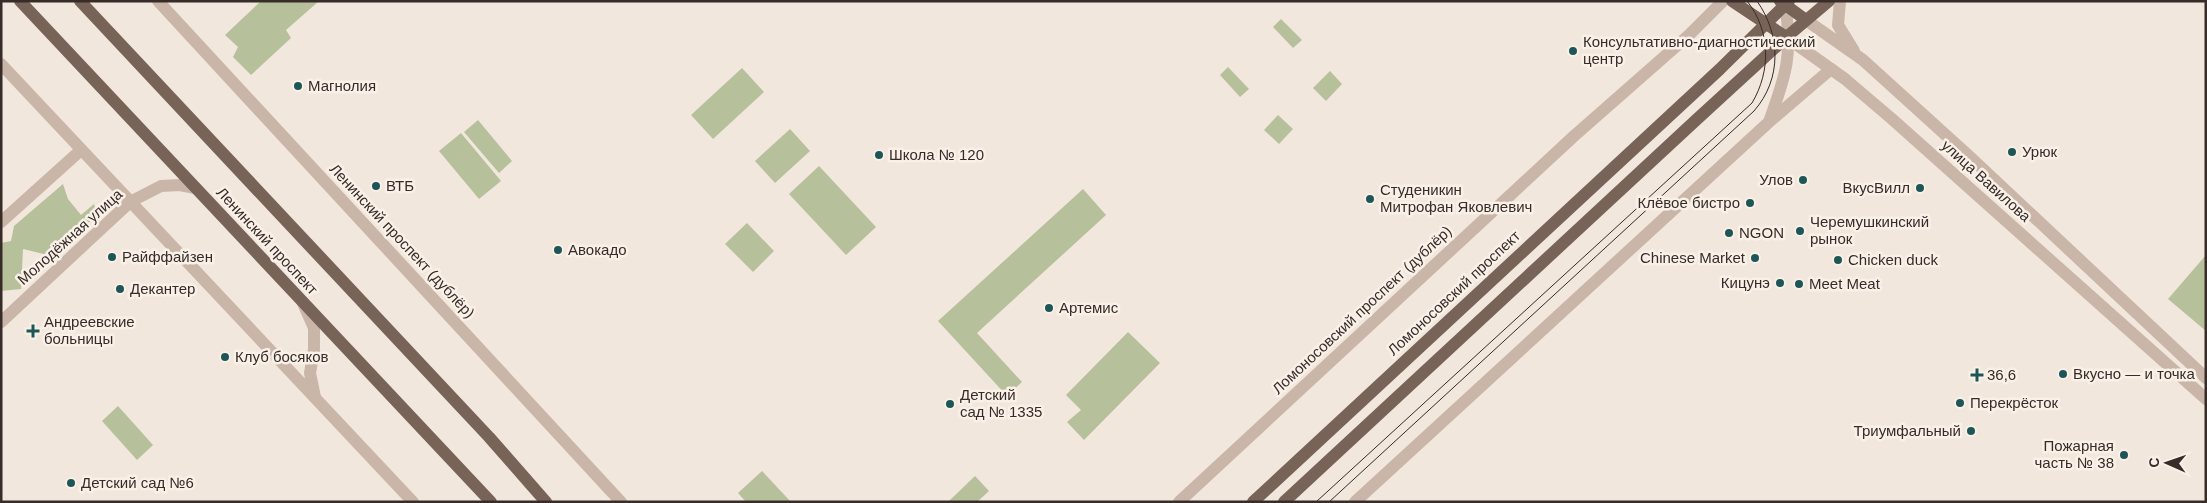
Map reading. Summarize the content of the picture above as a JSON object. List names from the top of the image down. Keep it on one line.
{"streets":{"main road":["улица Вавилова","Ленинский проспект","Ломоносовский проспект"],"street":["Молодёжная улица","Ленинский проспект (дублёр)","Ломоносовский проспект (дублёр)"]},"crossings":[["улица Вавилова","Ломоносовский проспект"],["Молодёжная улица","Ленинский проспект"]],"places":{"other":["Консультативно-диагностический центр","Магнолия","Урюк","Школа № 120","Улов","ВТБ","ВкусВилл","Студеникин Митрофан Яковлевич","Клёвое бистро","Черемушкинский рынок","NGON","Авокадо","Райффайзен","Chinese Market","Chicken duck","Кицунэ","Meet Meat","Декантер","Артемис","Клуб босяков","Вкусно — и точка","Перекрёсток","Детский сад № 1335","Триумфальный","Пожарная часть № 38","Детский сад №6"],"health":["Андреевские больницы","36,6"]},"north":"left"}
